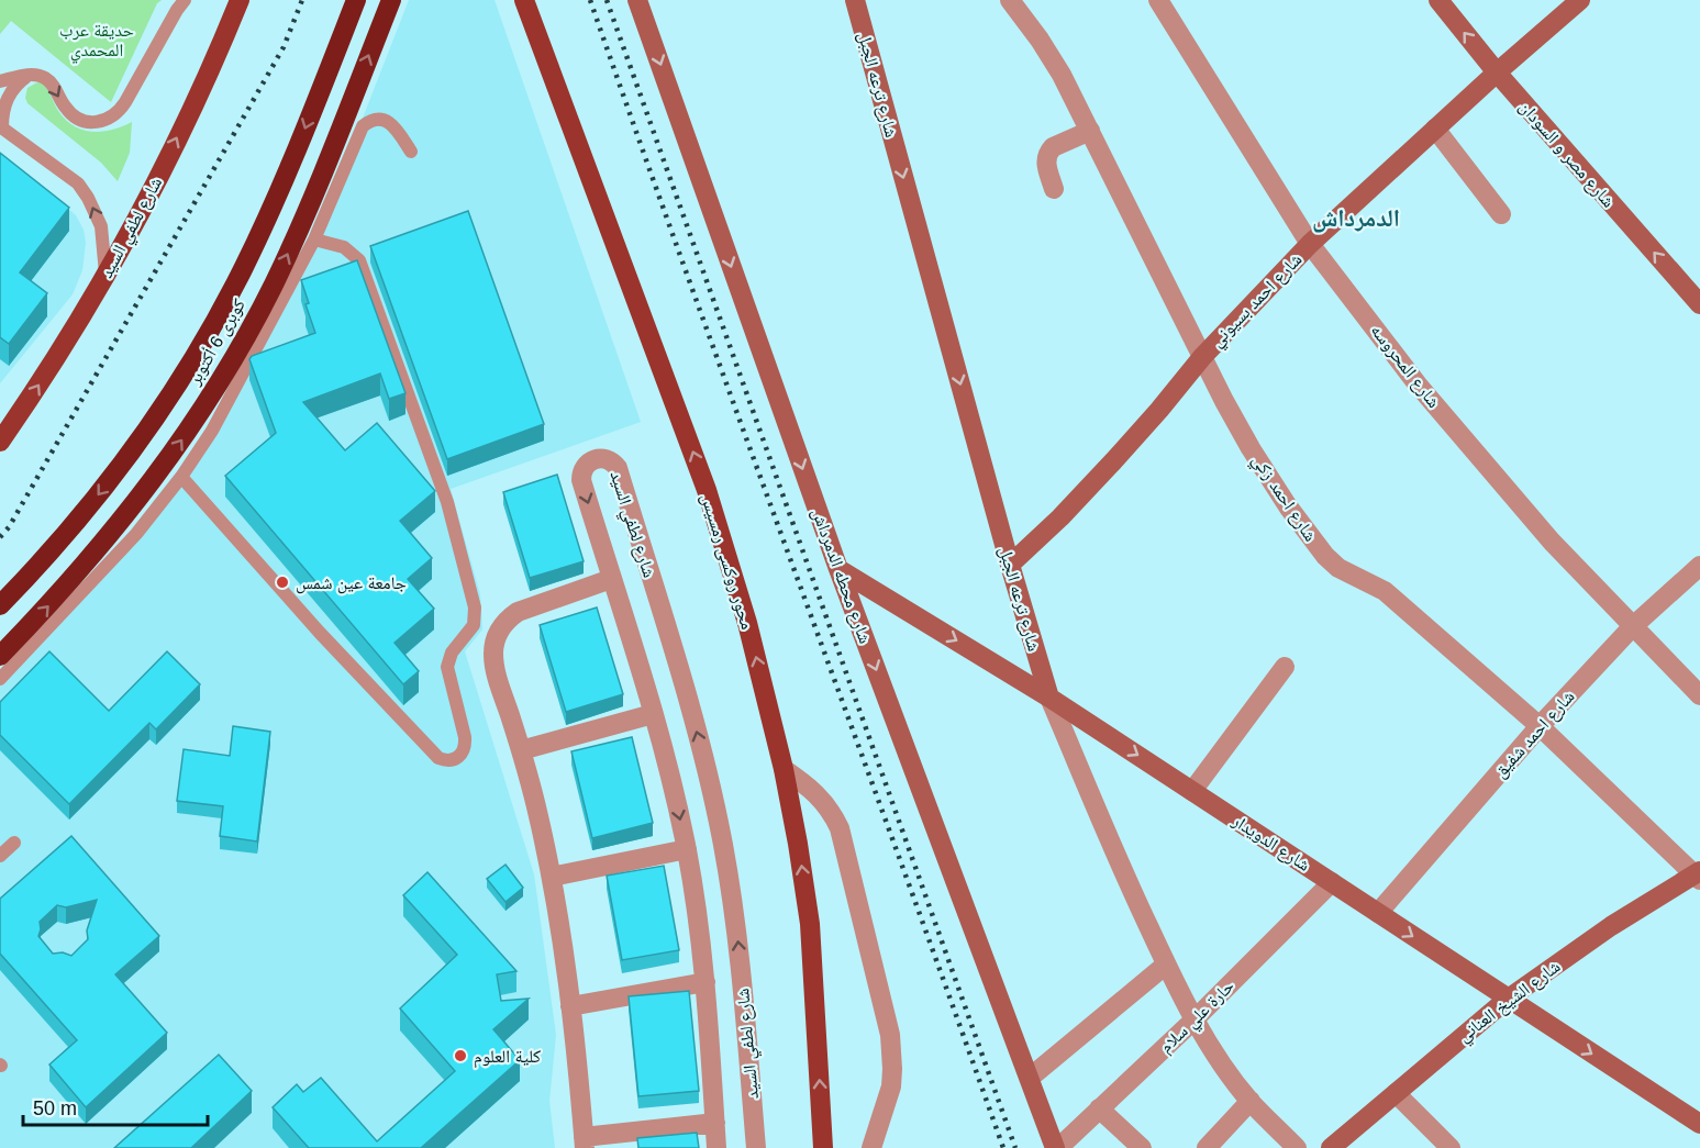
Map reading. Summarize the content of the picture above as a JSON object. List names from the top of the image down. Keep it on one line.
{"streets":{"highway":["كوبرى 6 أكتوبر"],"main road":["شارع ترعه الجبل","شارع مصر و السودان","شارع لطفي السيد","شارع احمد بسيوني","محور روكسى رمسيس","شارع محطه الدمرداش","شارع الدويدار","شارع الشيخ العناني"],"street":["شارع المحروسه","شارع احمد زكي","شارع احمد شفيق","حارة علي سلام"]},"crossings":[["شارع ترعه الجبل","شارع احمد بسيوني"],["شارع ترعه الجبل","شارع الدويدار"],["شارع ترعه الجبل","حارة علي سلام"],["شارع مصر و السودان","شارع احمد بسيوني"],["شارع احمد بسيوني","شارع المحروسه"],["شارع احمد بسيوني","شارع احمد زكي"],["شارع المحروسه","شارع احمد شفيق"],["شارع احمد زكي","شارع احمد شفيق"],["شارع احمد زكي","شارع الشيخ العناني"],["شارع محطه الدمرداش","شارع الدويدار"],["شارع محطه الدمرداش","حارة علي سلام"],["شارع احمد شفيق","شارع الدويدار"],["شارع الدويدار","شارع الشيخ العناني"],["شارع الدويدار","حارة علي سلام"]],"one_way":["شارع ترعه الجبل","شارع مصر و السودان","محور روكسى رمسيس","شارع محطه الدمرداش","شارع الدويدار"],"districts":["الدمرداش"],"parks":["حديقة عرب المحمدي"],"places":["جامعة عين شمس","كلية العلوم"],"scale_bar":"50 m"}
